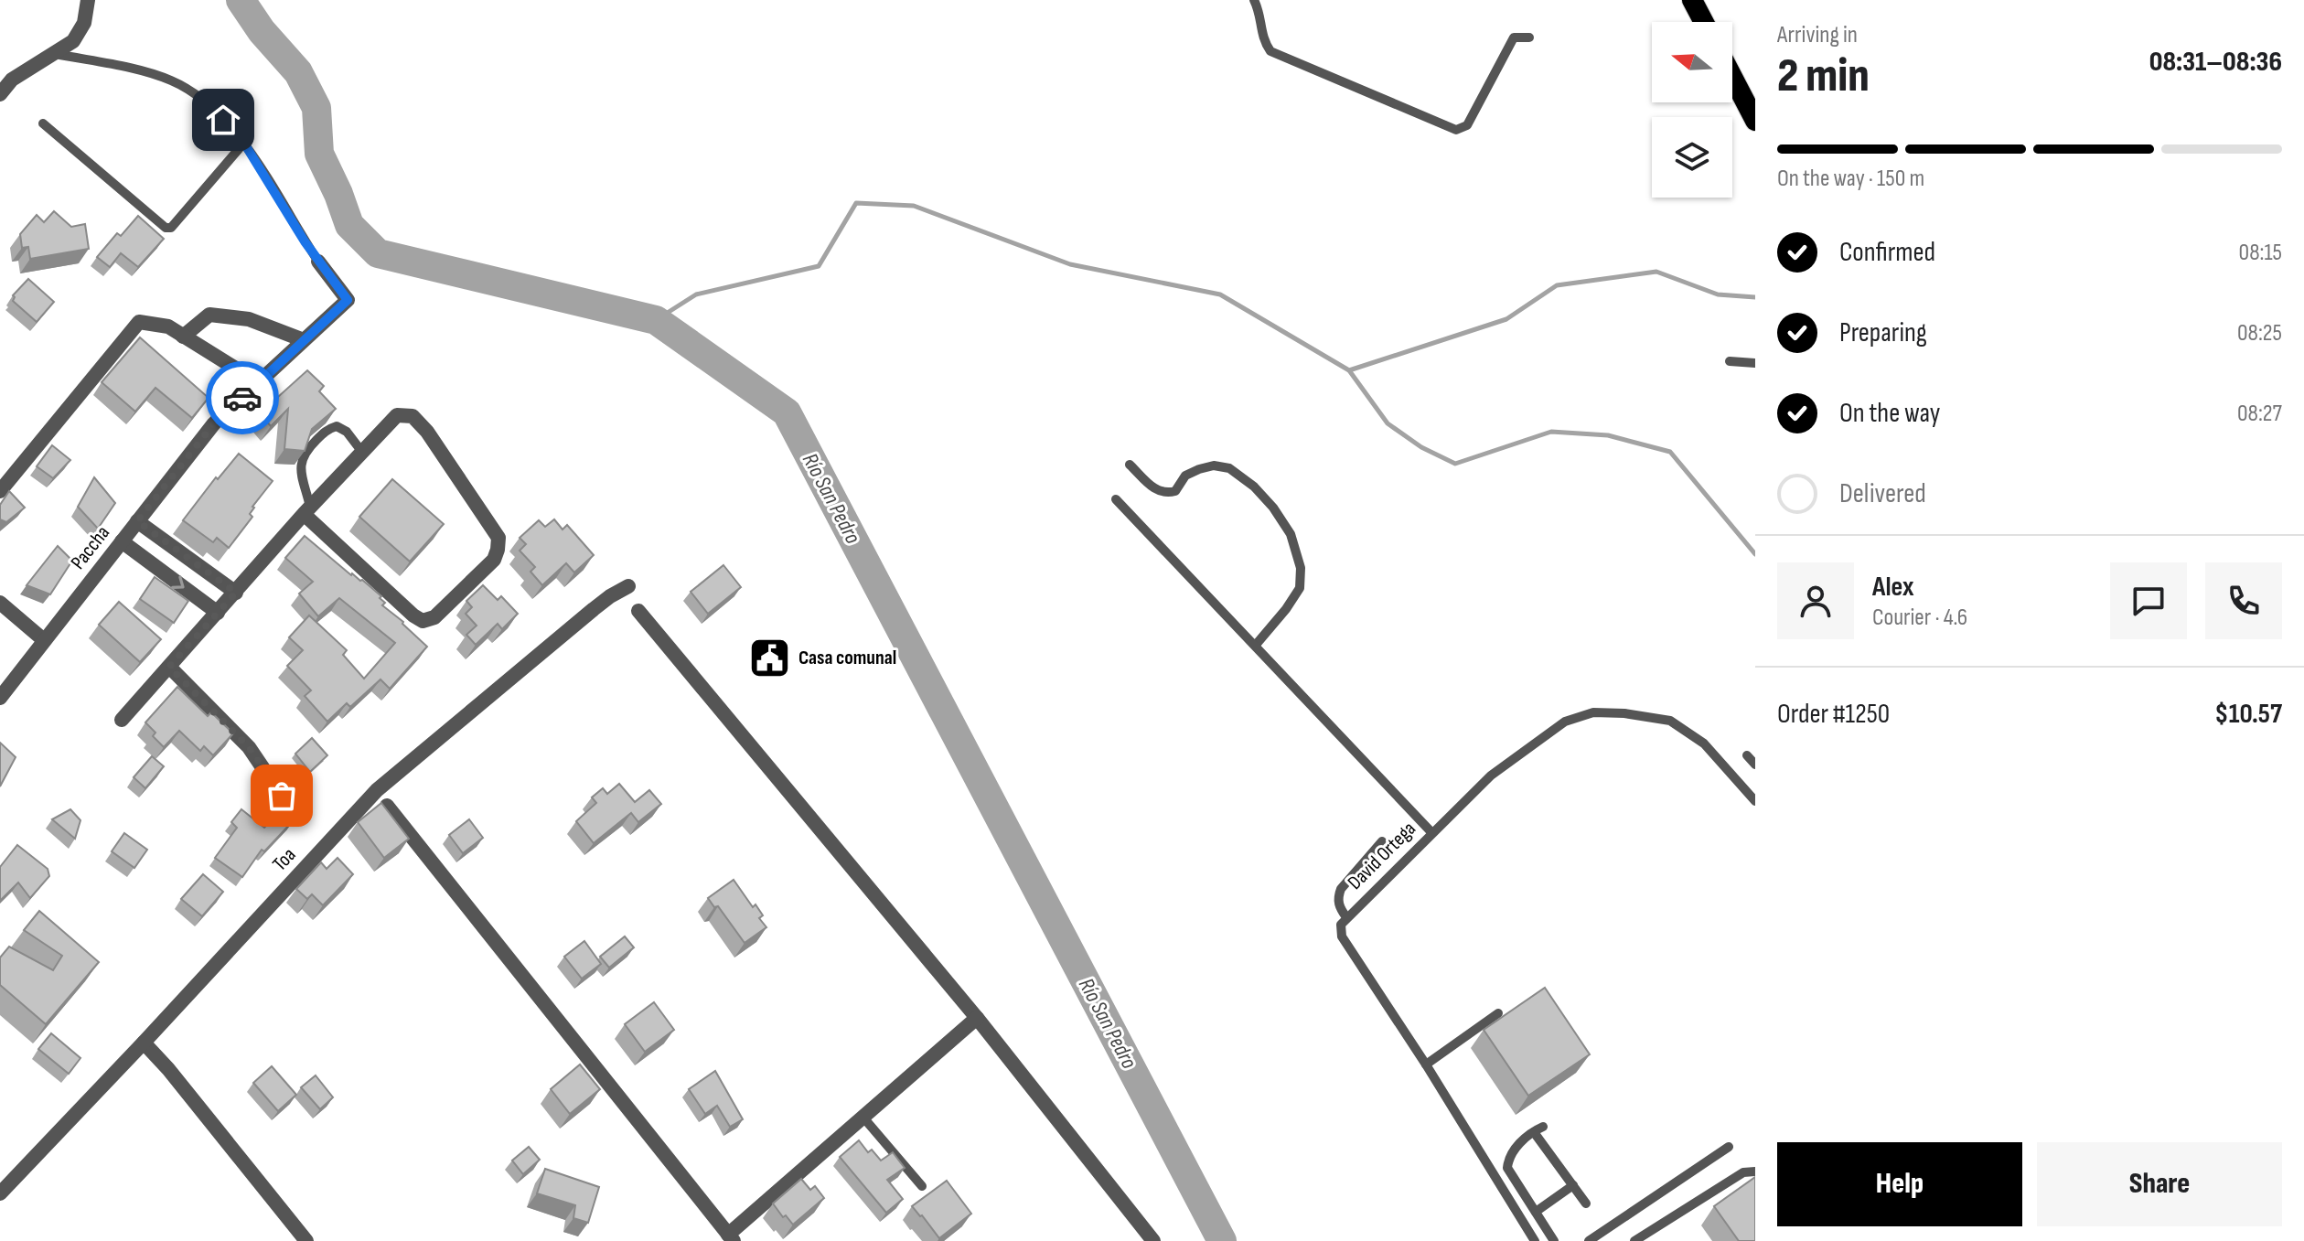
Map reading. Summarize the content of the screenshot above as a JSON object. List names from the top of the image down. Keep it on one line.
{"streets":{"street":["Paccha","Toa"],"lane":["David Ortega"]},"water":["Río San Pedro"],"places":{"public building":["Casa comunal"]},"north":"left","page":{"heading":["2 min","Arriving in","08:31–08:36"],"panel":["Alex","Courier · 4.6","Order #1250","$10.57"],"bar":"On the way · 150 m","list":[["Confirmed","08:15"],["Preparing","08:25"],["On the way","08:27"],"Delivered"],"buttons":["Help","Share"]}}
